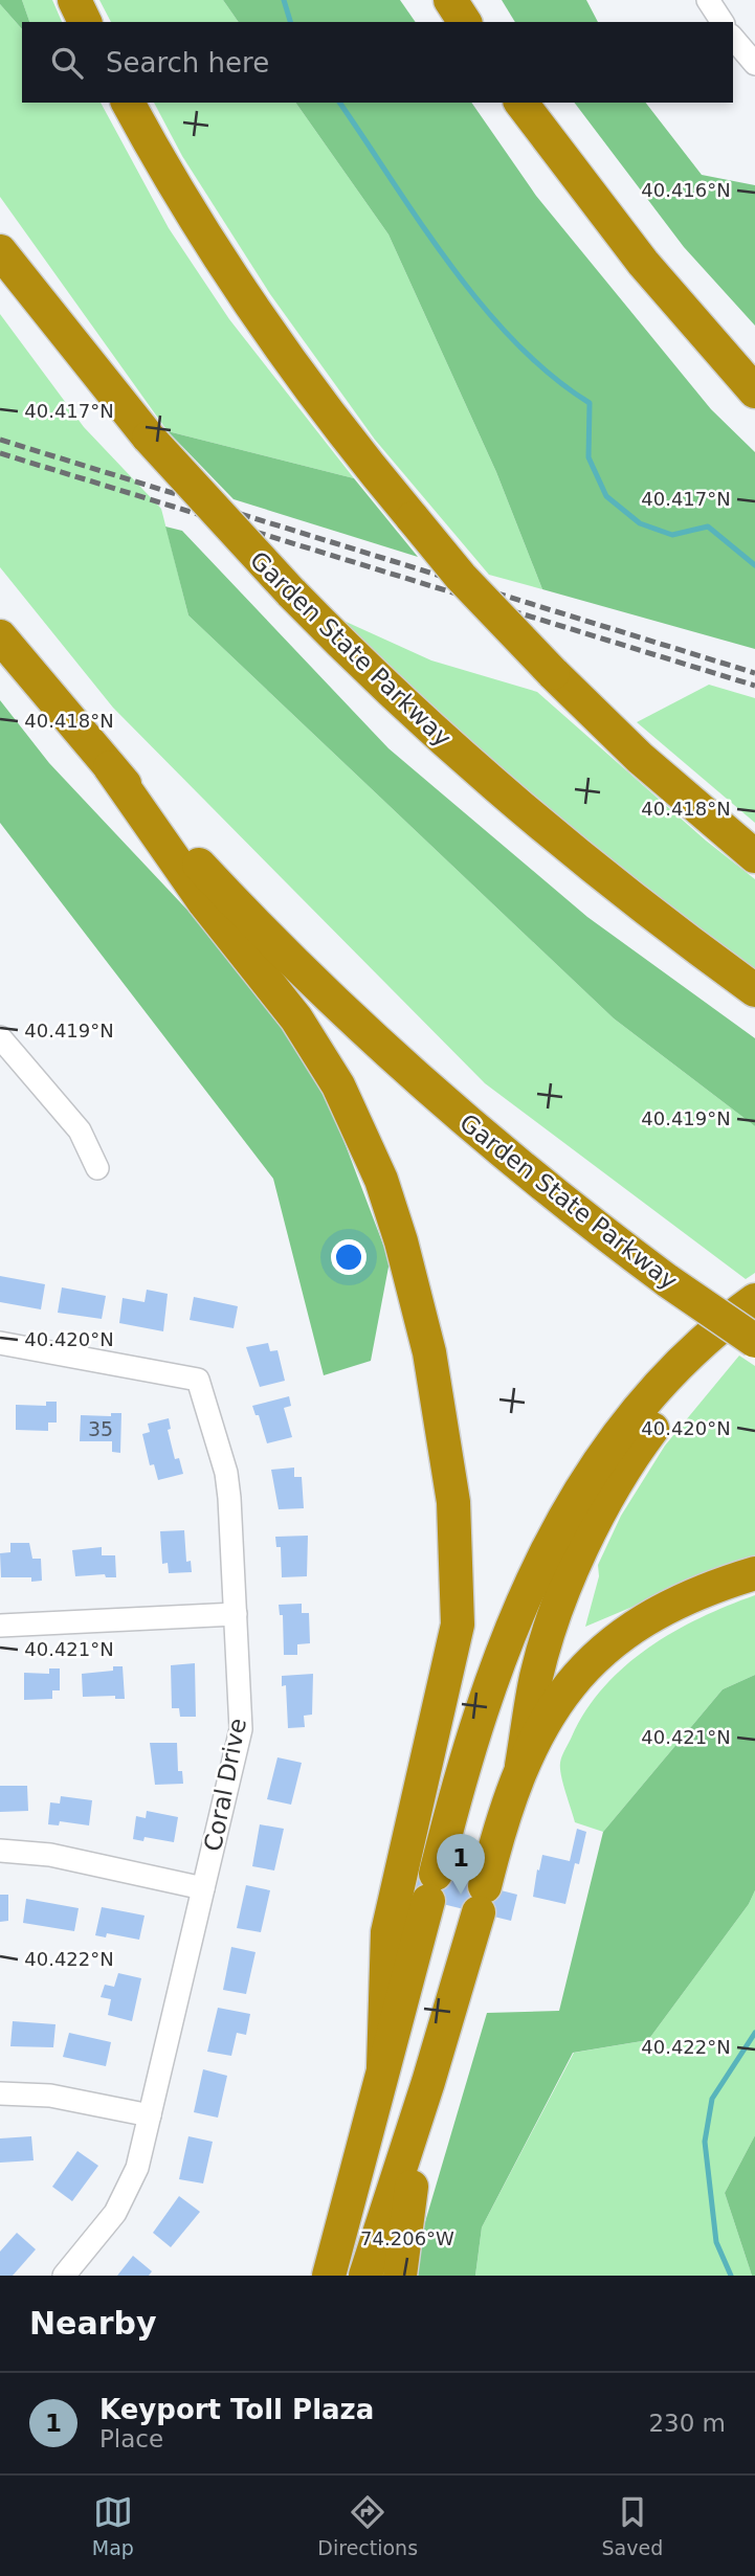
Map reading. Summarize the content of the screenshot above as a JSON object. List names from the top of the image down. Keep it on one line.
{"streets":{"highway":["Garden State Parkway"],"street":["Coral Drive"]},"house_numbers":["35"],"page":{"search":"Search here","pins":"1","heading":"Nearby","list":[{"mark":"1","name":"Keyport Toll Plaza","note":"Place","value":"230 m"}],"nav":["Map","Directions","Saved"]},"coordinates":["40.416°N","40.417°N","40.418°N","40.419°N","40.420°N","40.421°N","40.422°N","74.206°W"]}
